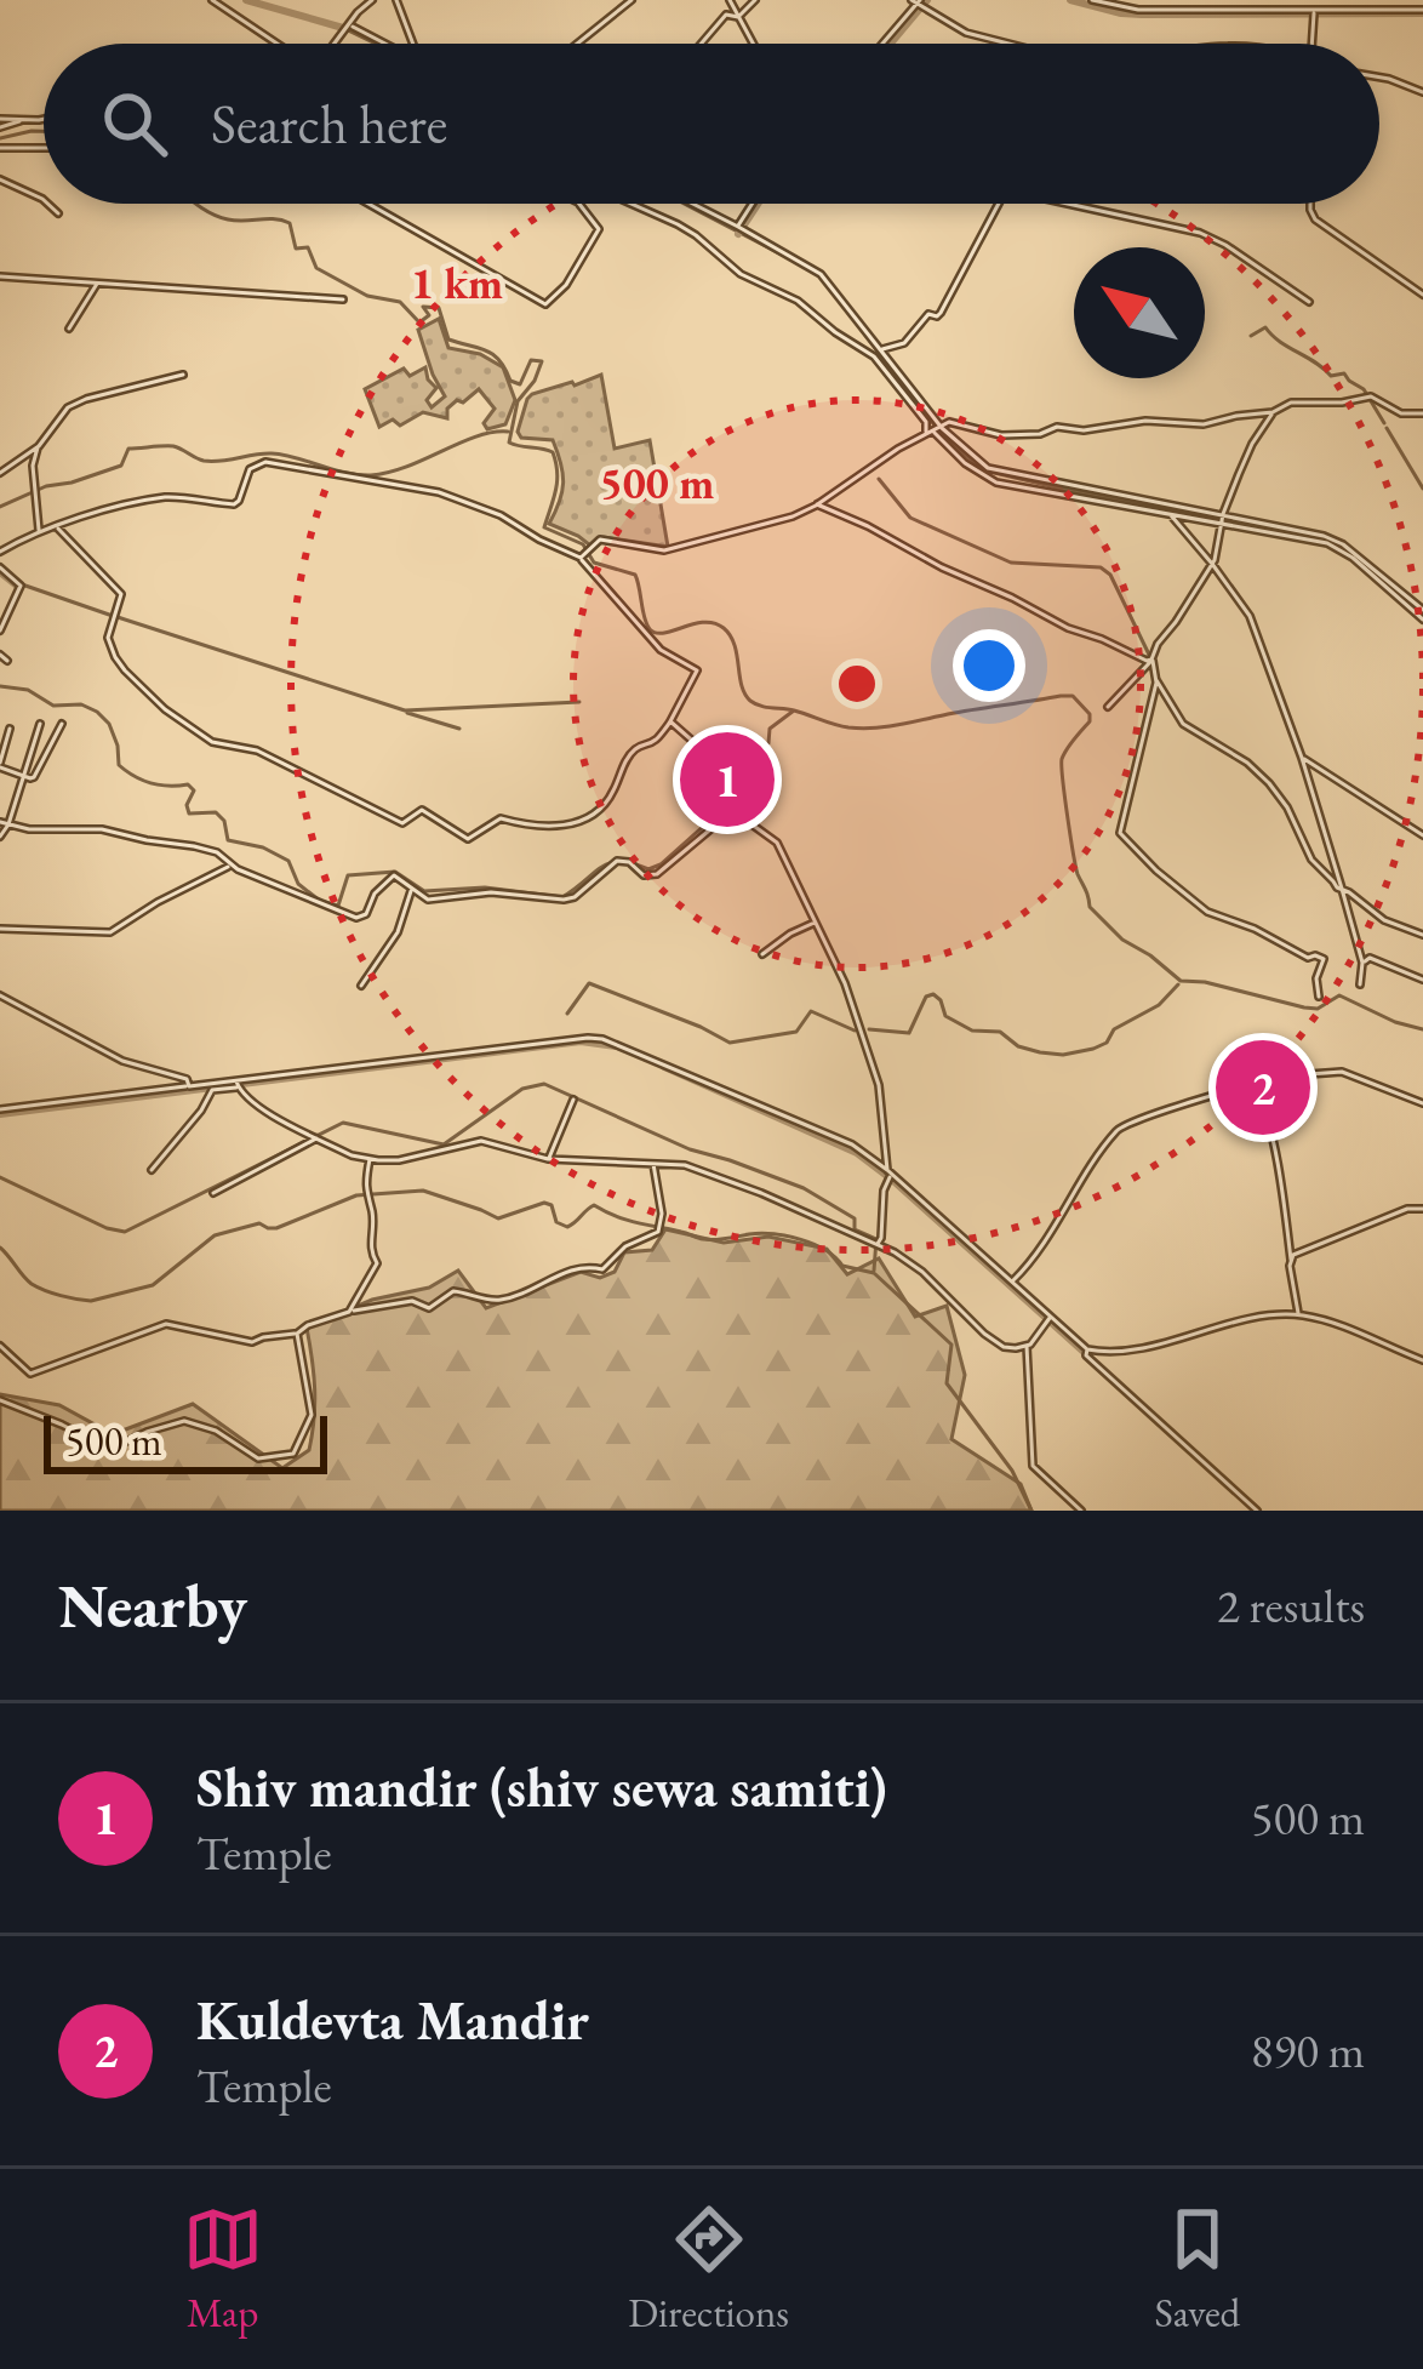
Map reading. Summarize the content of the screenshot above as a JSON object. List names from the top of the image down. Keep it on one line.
{"scale_bar":"500 m","north":"top left","page":{"search":"Search here","pins":["1","2"],"scale":"500 m","heading":["Nearby","2 results"],"list":[{"mark":"1","name":"Shiv mandir (shiv sewa samiti)","note":"Temple","value":"500 m"},{"mark":"2","name":"Kuldevta Mandir","note":"Temple","value":"890 m"}],"nav":["Map","Directions","Saved"]},"rings":["1 km","500 m"]}
